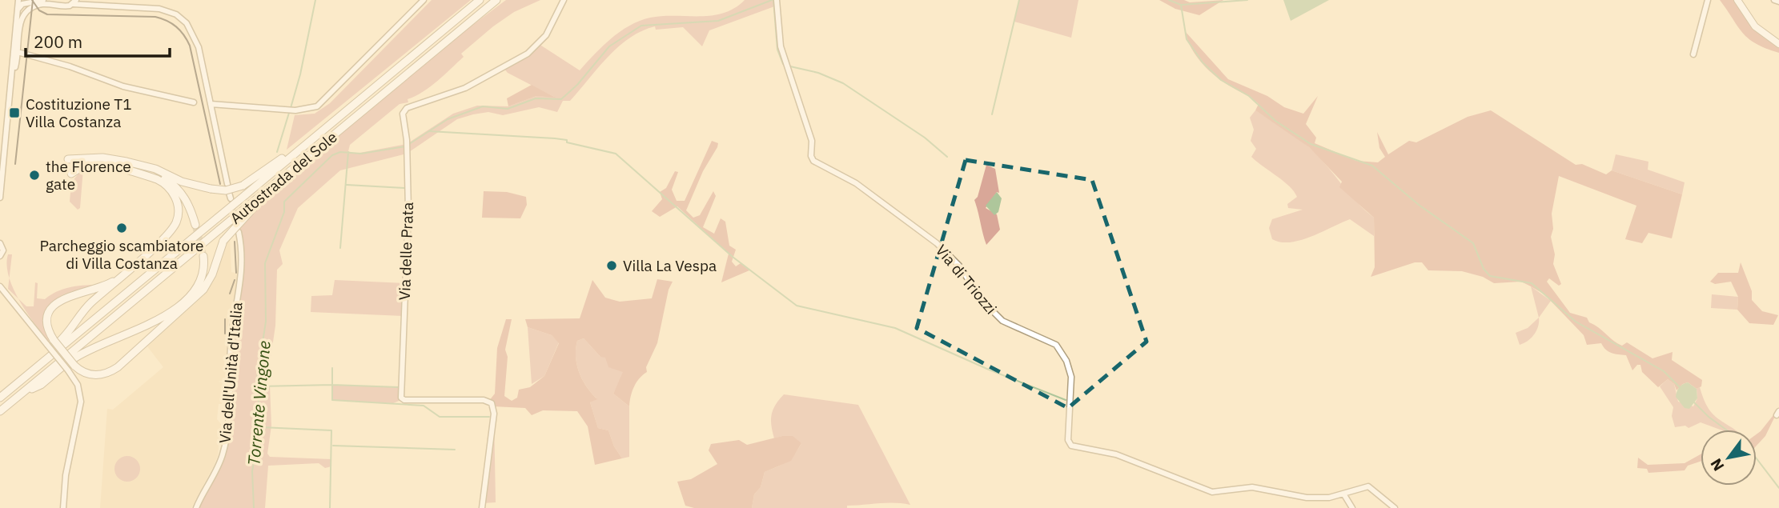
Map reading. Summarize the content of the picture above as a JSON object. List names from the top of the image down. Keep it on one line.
{"streets":{"highway":["Autostrada del Sole"],"street":["Via delle Prata","Via di Triozzi","Via dell'Unità d'Italia"]},"water":["Torrente Vingone"],"places":{"transit":["Costituzione T1 Villa Costanza"],"other":["the Florence gate","Parcheggio scambiatore di Villa Costanza","Villa La Vespa"]},"scale_bar":"200 m","north":"bottom left"}
